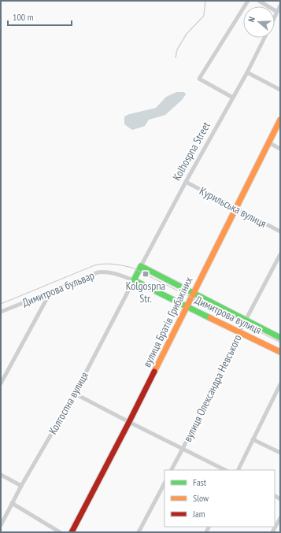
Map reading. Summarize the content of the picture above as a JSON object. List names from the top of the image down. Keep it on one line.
{"streets":{"street":["Kolhospna Street","Курильська вулиця","Димитрова бульвар","Димитрова вулиця","вулиця Братів Грибакіних","вулиця Олександра Невського","Колгоспна вулиця"]},"crossings":[["Kolhospna Street","Курильська вулиця"],["Kolhospna Street","Димитрова бульвар"],["Kolhospna Street","Димитрова вулиця"],["Kolhospna Street","Колгоспна вулиця"],["Курильська вулиця","вулиця Братів Грибакіних"],["Димитрова бульвар","Димитрова вулиця"],["Димитрова бульвар","Колгоспна вулиця"],["Димитрова вулиця","вулиця Братів Грибакіних"],["Димитрова вулиця","вулиця Олександра Невського"],["Димитрова вулиця","Колгоспна вулиця"]],"places":{"transit":["Kolgospna Str."]},"legend":["Fast","Slow","Jam"],"scale_bar":"100 m","north":"left"}
